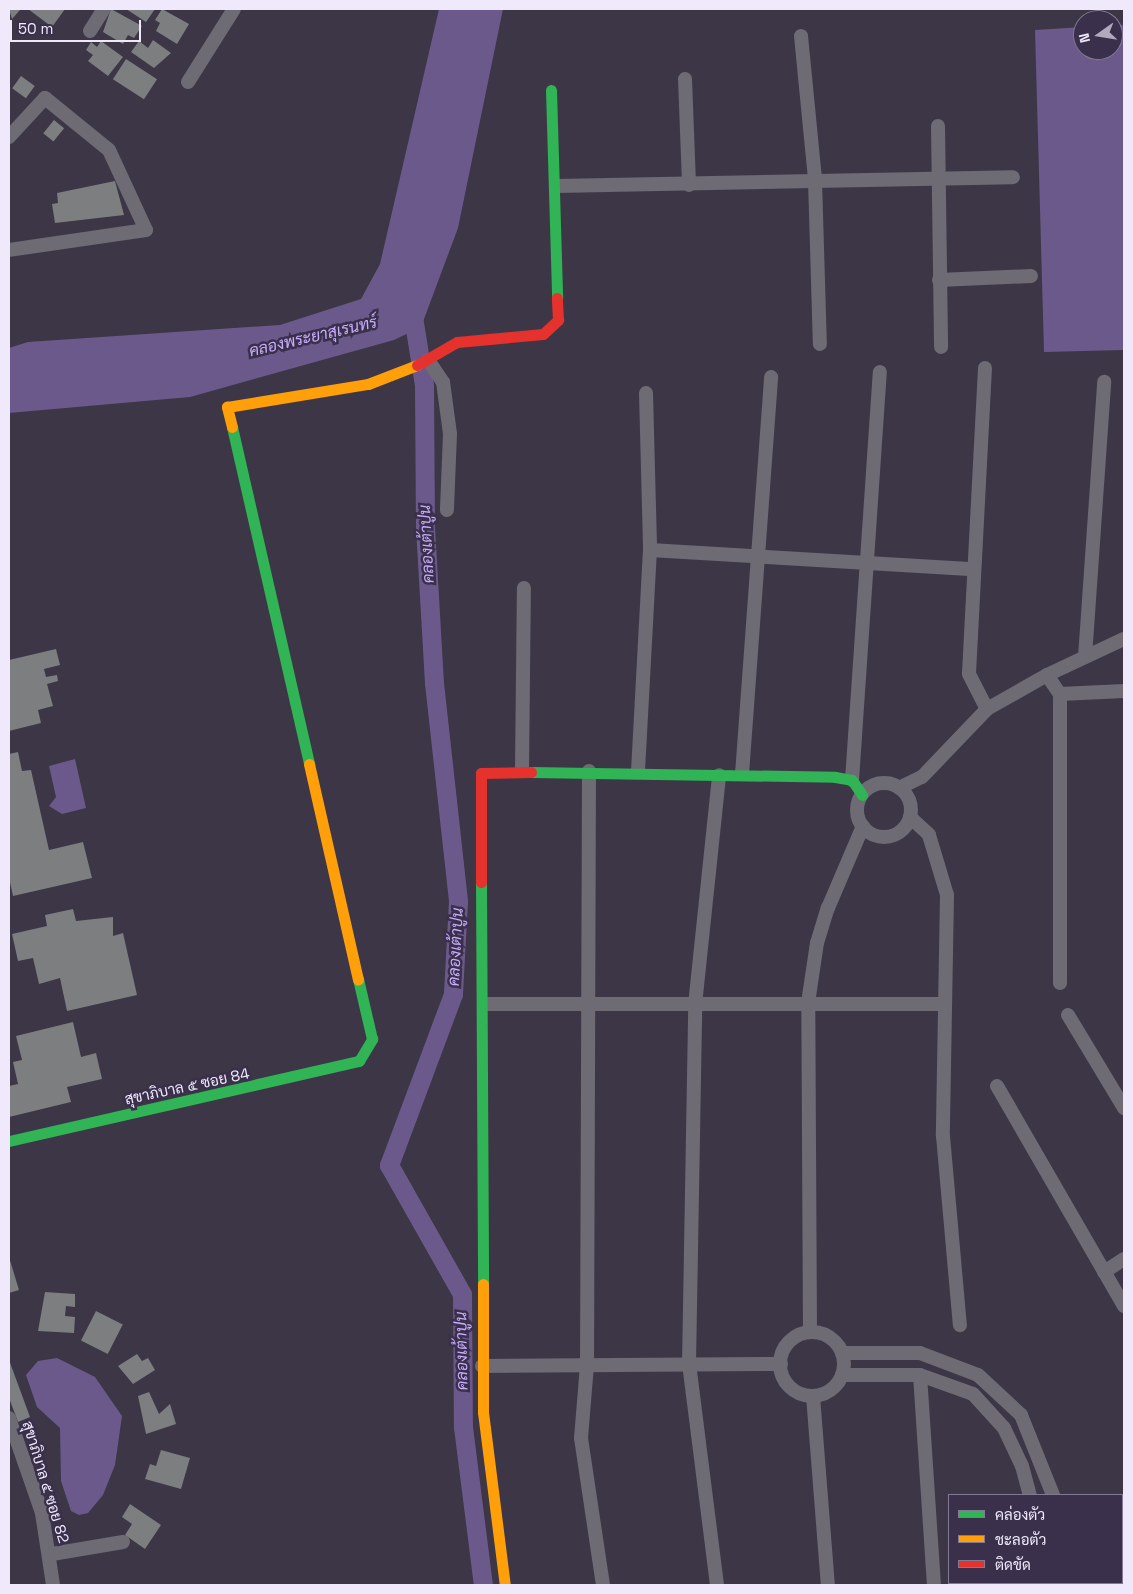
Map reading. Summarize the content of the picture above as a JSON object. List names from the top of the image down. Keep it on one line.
{"streets":{"street":["สุขาภิบาล ๕ ซอย 84","สุขาภิบาล ๕ ซอย 82"]},"water":["คลองพระยาสุเรนทร์","คลองเต้าปูน"],"legend":["คล่องตัว","ชะลอตัว","ติดขัด"],"scale_bar":"50 m","north":"left"}
